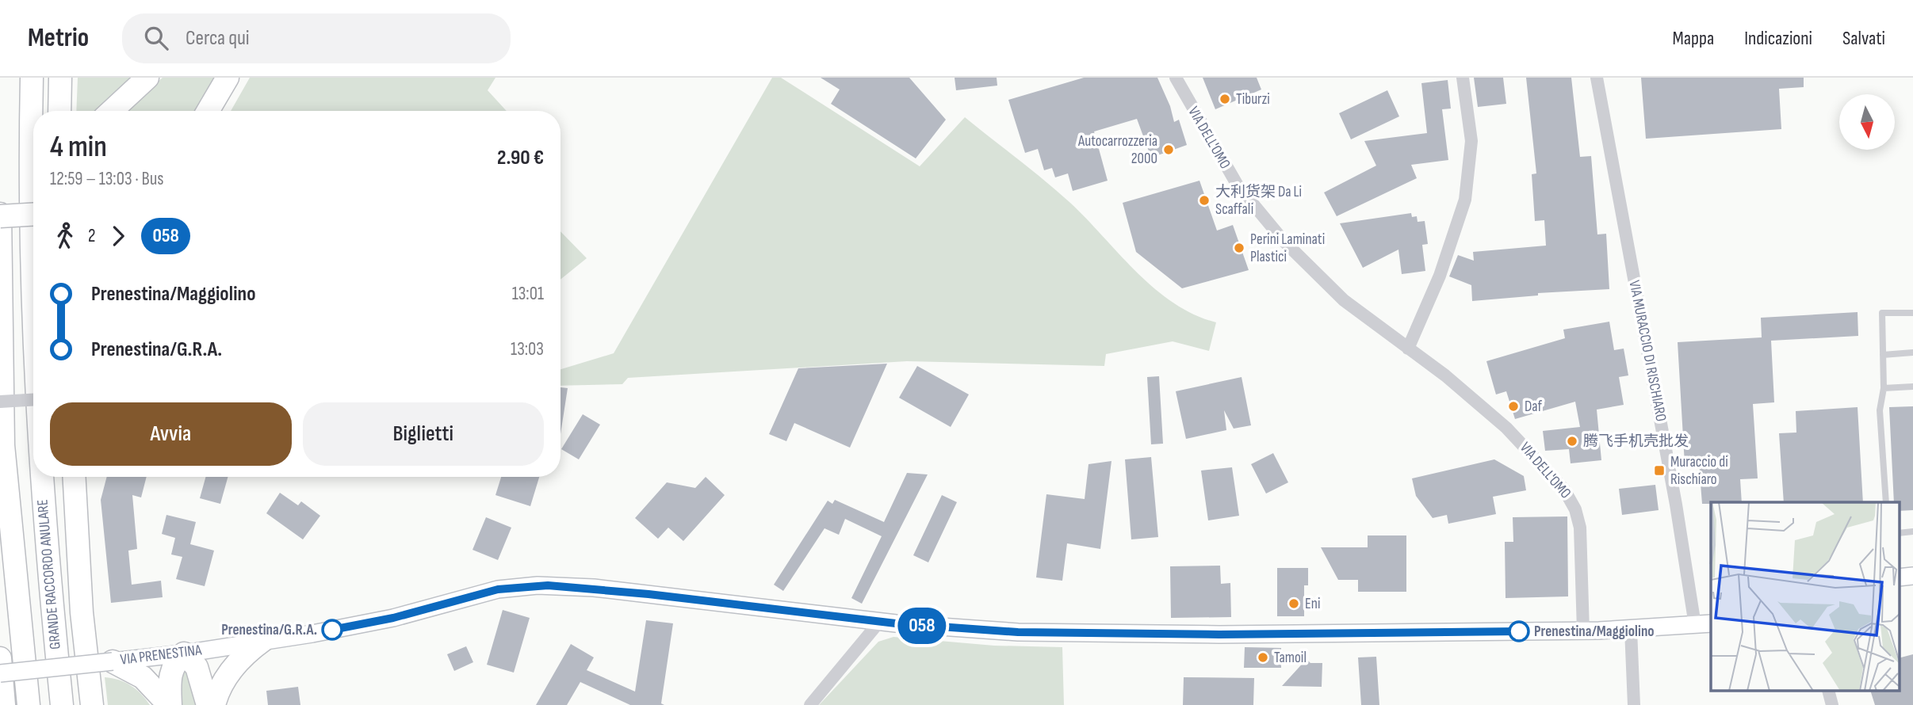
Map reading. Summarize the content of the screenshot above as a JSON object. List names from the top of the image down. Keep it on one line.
{"streets":{"highway":["GRANDE RACCORDO ANULARE"],"main road":["VIA PRENESTINA"],"street":["VIA DELL'OMO","VIA MURACCIO DI RISCHIARO"]},"crossings":[["VIA DELL'OMO","VIA PRENESTINA"],["VIA MURACCIO DI RISCHIARO","VIA PRENESTINA"]],"places":{"other":["Tiburzi","Autocarrozzeria 2000","大利货架 Da Li Scaffali","Perini Laminati Plastici","Daf","腾飞手机壳批发","Eni","Prenestina/G.R.A.","Prenestina/Maggiolino","Tamoil"],"transit":["Muraccio di Rischiaro"]},"lines":["bus line 058"],"north":"bottom","page":{"header":"Metrio","search":"Cerca qui","nav":["Mappa","Indicazioni","Salvati"],"on_map":"058","heading":["4 min","12:59 – 13:03 · Bus","2.90 €"],"legs":["2","058"],"list":[{"name":"Prenestina/Maggiolino","value":"13:01"},{"name":"Prenestina/G.R.A.","value":"13:03"}],"buttons":["Avvia","Biglietti"]}}
